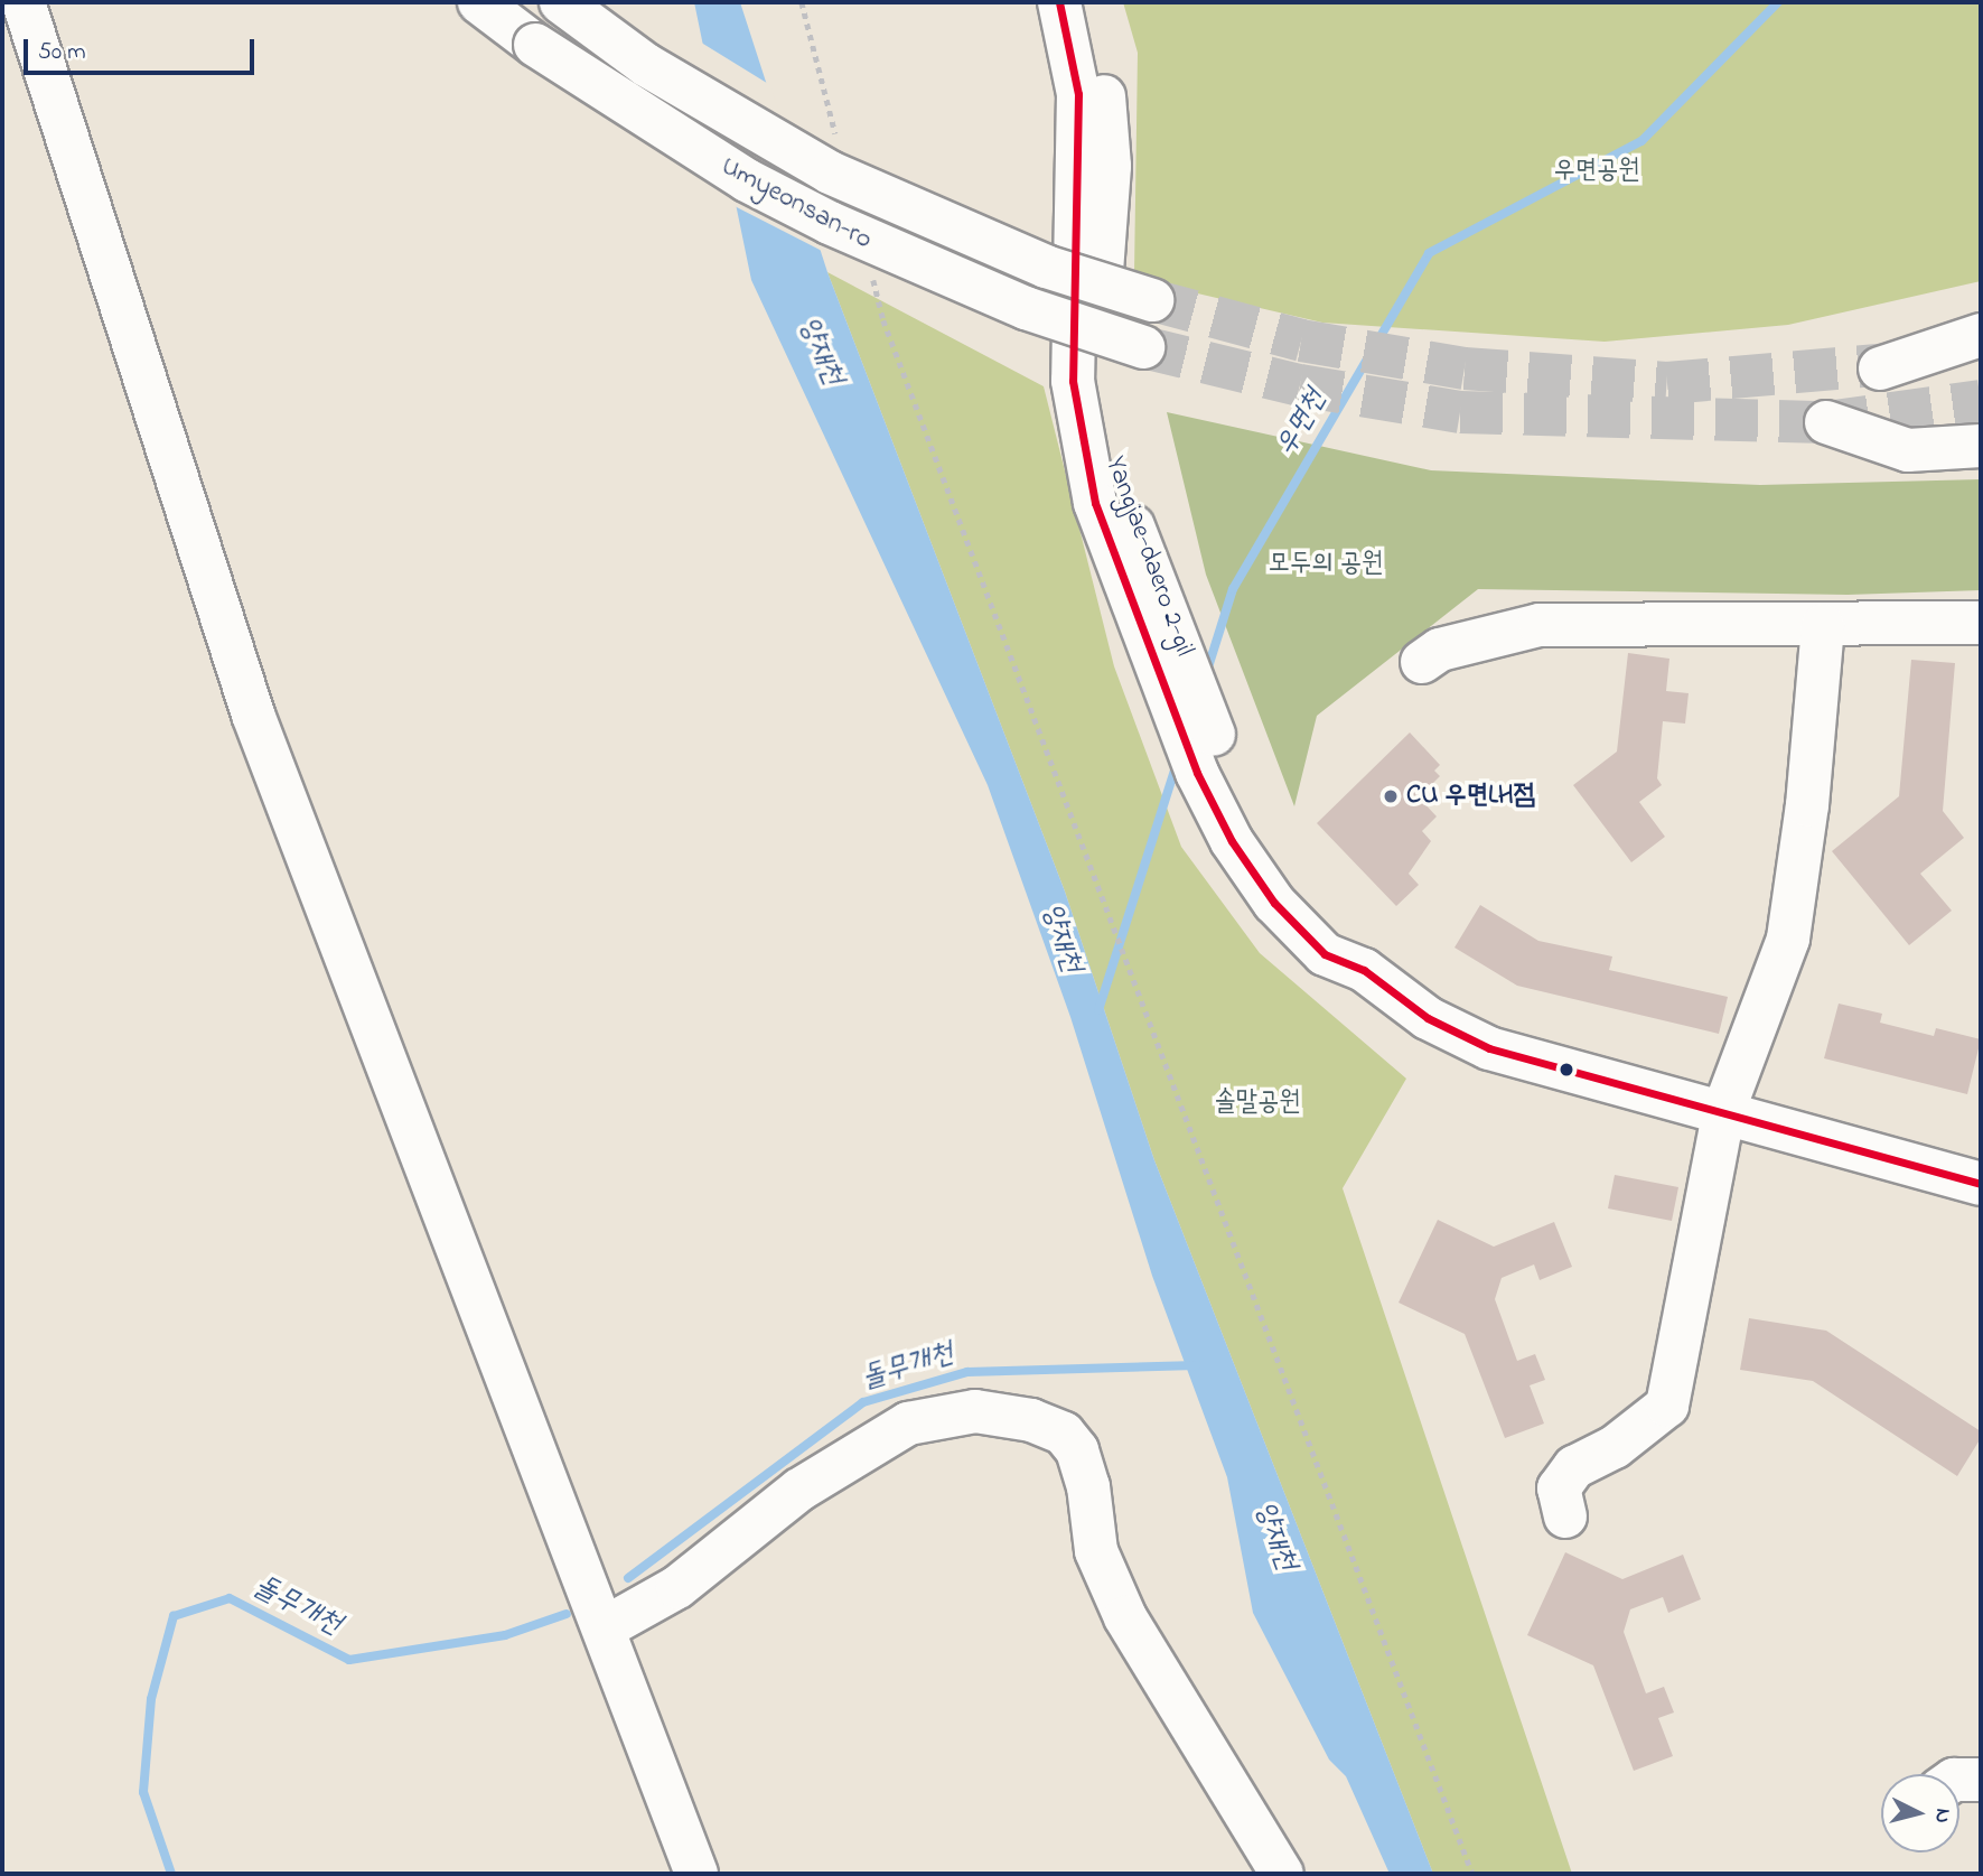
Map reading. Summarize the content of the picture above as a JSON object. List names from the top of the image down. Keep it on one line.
{"streets":{"main road":["Umyeonsan-ro","Yangjae-daero 2-gil"]},"water":["양재천","우면천","돌무개천"],"parks":["우면공원","모두의 공원","솔말공원"],"places":["CU 우면LH점"],"scale_bar":"50 m","north":"right"}
